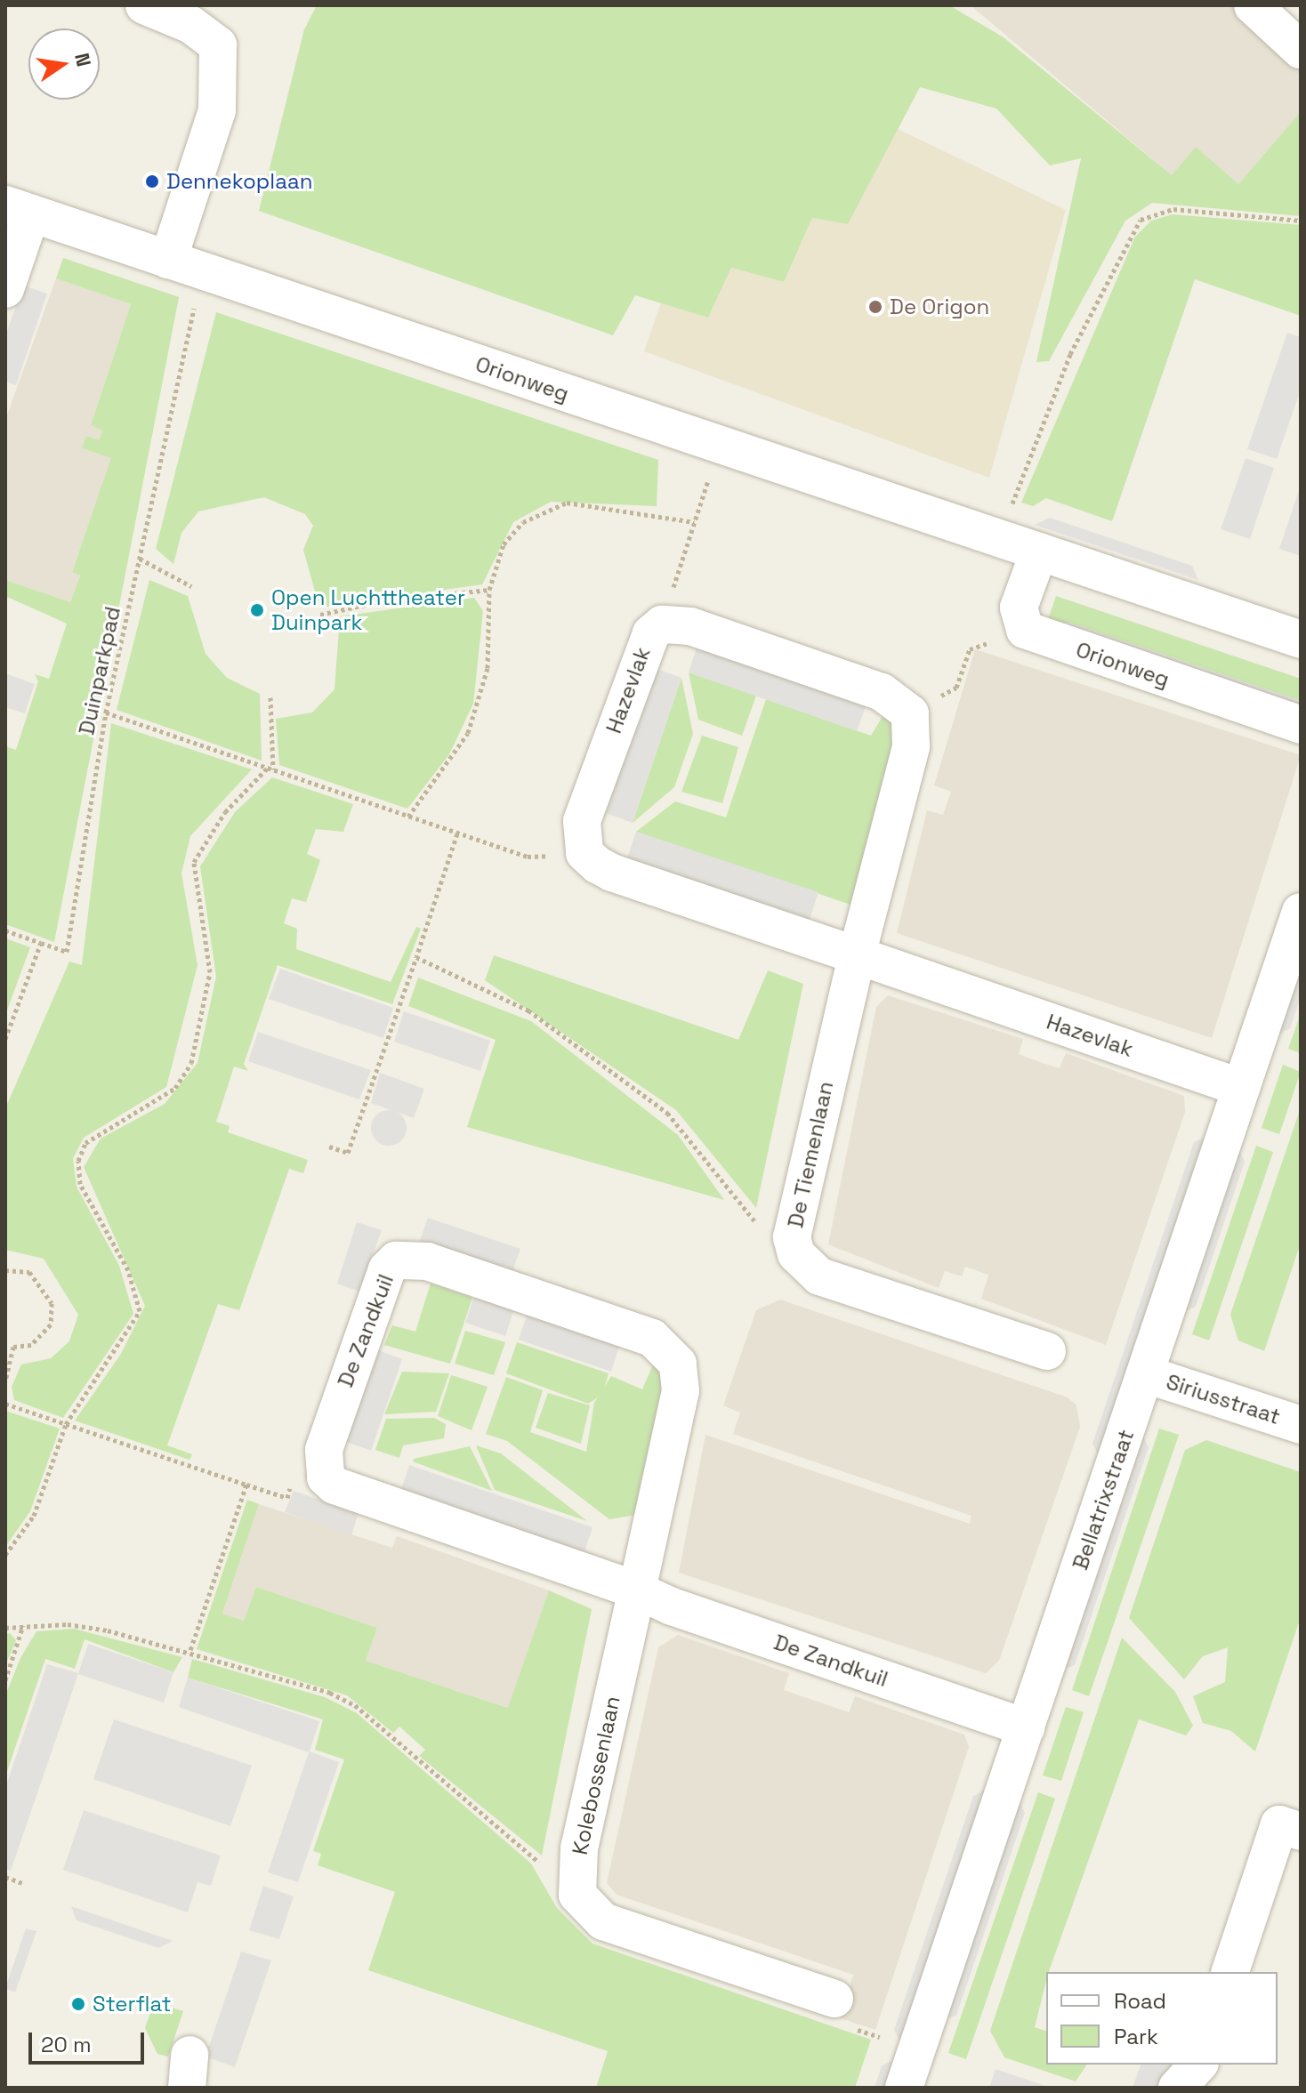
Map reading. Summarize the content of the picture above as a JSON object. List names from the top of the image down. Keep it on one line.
{"streets":{"street":["Orionweg","Hazevlak","De Tiemenlaan","De Zandkuil","Siriusstraat","Bellatrixstraat","Kolebossenlaan"],"path":["Duinparkpad"]},"crossings":[["Orionweg","Duinparkpad"],["Hazevlak","De Tiemenlaan"],["Hazevlak","Bellatrixstraat"],["De Zandkuil","Bellatrixstraat"],["De Zandkuil","Kolebossenlaan"],["Siriusstraat","Bellatrixstraat"]],"places":["Dennekoplaan","De Origon","Open Luchttheater Duinpark","Sterflat"],"legend":["Road","Park"],"scale_bar":"20 m","north":"right"}
